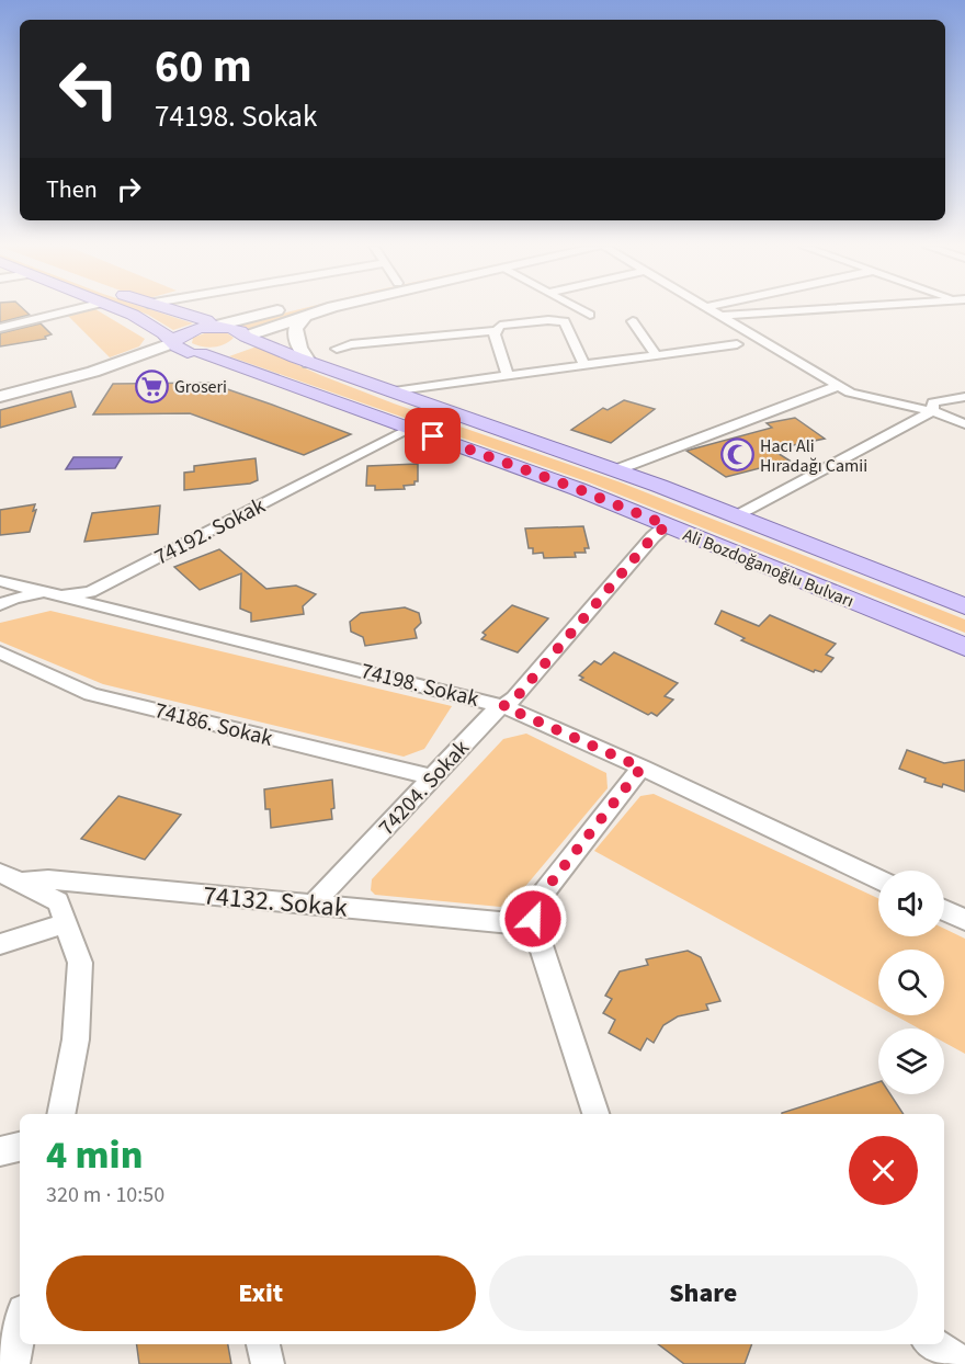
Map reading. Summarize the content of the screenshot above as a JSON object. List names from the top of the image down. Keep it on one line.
{"streets":{"main road":["Ali Bozdoğanoğlu Bulvarı"],"street":["74192. Sokak","74198. Sokak","74186. Sokak","74204. Sokak","74132. Sokak"]},"crossings":[["74192. Sokak","Ali Bozdoğanoğlu Bulvarı"],["74192. Sokak","74198. Sokak"],["Ali Bozdoğanoğlu Bulvarı","74204. Sokak"],["74198. Sokak","74204. Sokak"],["74186. Sokak","74204. Sokak"],["74204. Sokak","74132. Sokak"]],"places":{"supermarket":["Groseri"],"mosque":["Hacı Ali Hıradağı Camii"]},"page":{"turn":["60 m","74198. Sokak"],"then":"Then","heading":["4 min","320 m · 10:50"],"buttons":["Exit","Share"]}}
